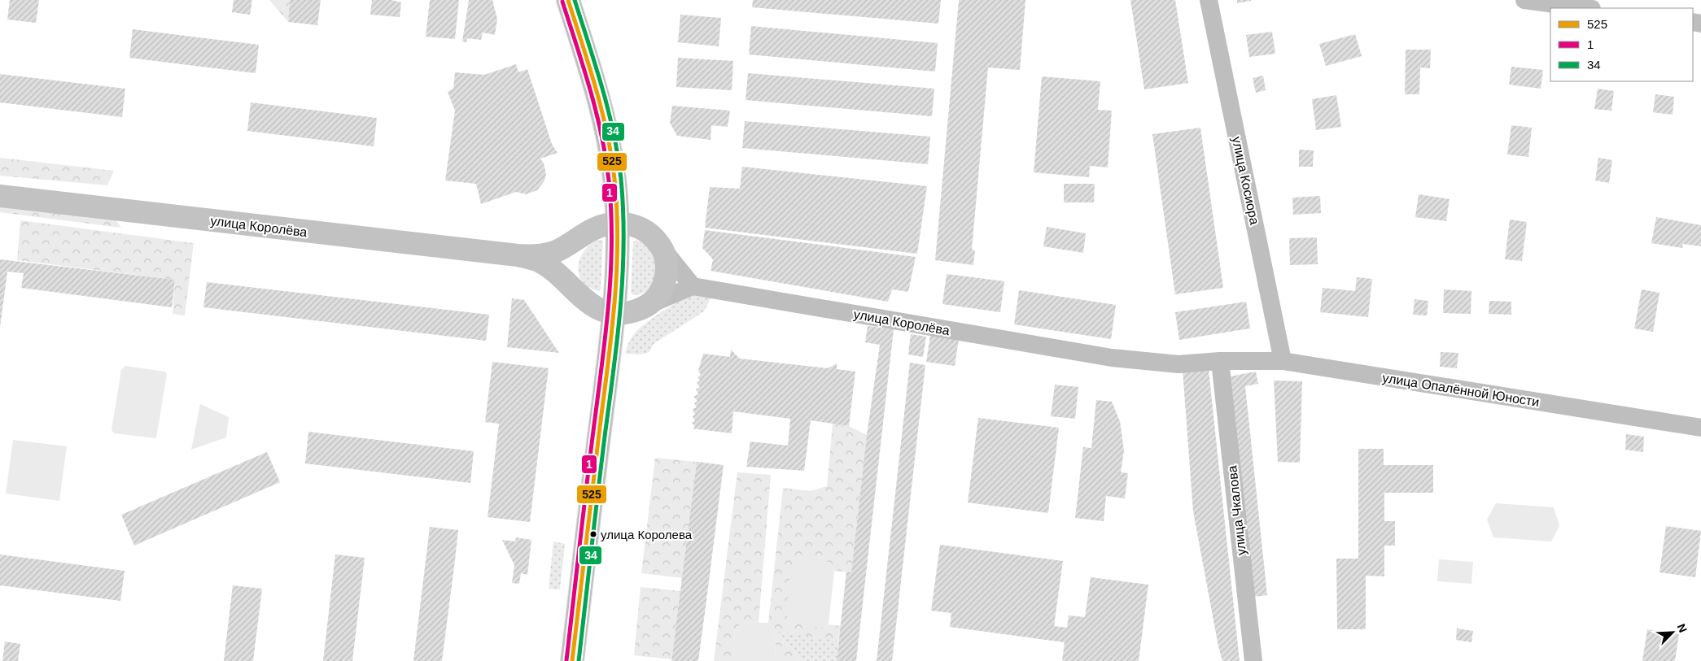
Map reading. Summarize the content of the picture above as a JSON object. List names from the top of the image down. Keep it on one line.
{"streets":{"main road":["улица Королёва"],"street":["улица Косиора","улица Опалённой Юности","улица Чкалова"]},"crossings":[["улица Косиора","улица Опалённой Юности"],["улица Королёва","улица Опалённой Юности"],["улица Королёва","улица Чкалова"],["улица Опалённой Юности","улица Чкалова"]],"places":["улица Королева"],"lines":["transit line 525","transit line 34","transit line 1"],"legend":["525","1","34"],"north":"top right"}
